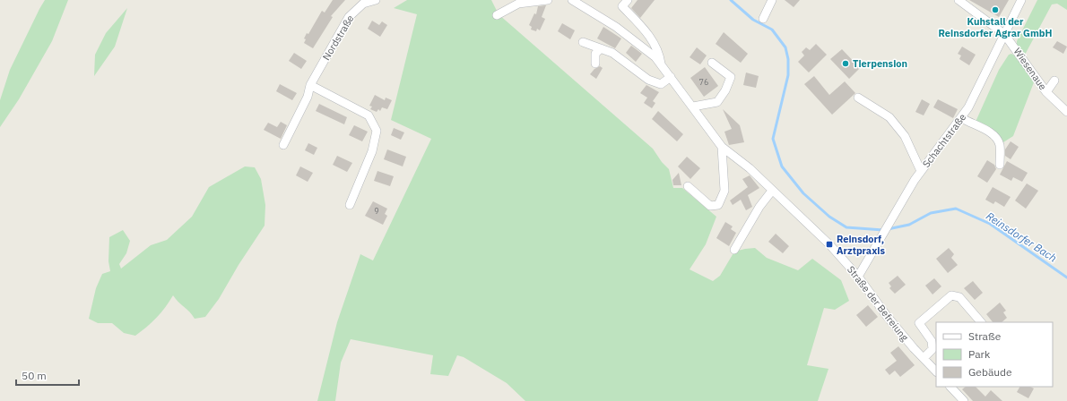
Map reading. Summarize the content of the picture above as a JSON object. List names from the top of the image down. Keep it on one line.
{"streets":{"street":["Nordstraße","Wiesenaue","Schachtstraße","Straße der Befreiung"]},"crossings":[["Wiesenaue","Schachtstraße"],["Schachtstraße","Straße der Befreiung"]],"water":["Reinsdorfer Bach"],"places":{"other":["Kuhstall der Reinsdorfer Agrar GmbH","Tierpension"],"transit":["Reinsdorf, Arztpraxis"]},"house_numbers":["76","9"],"legend":["Straße","Park","Gebäude"],"scale_bar":"50 m"}
